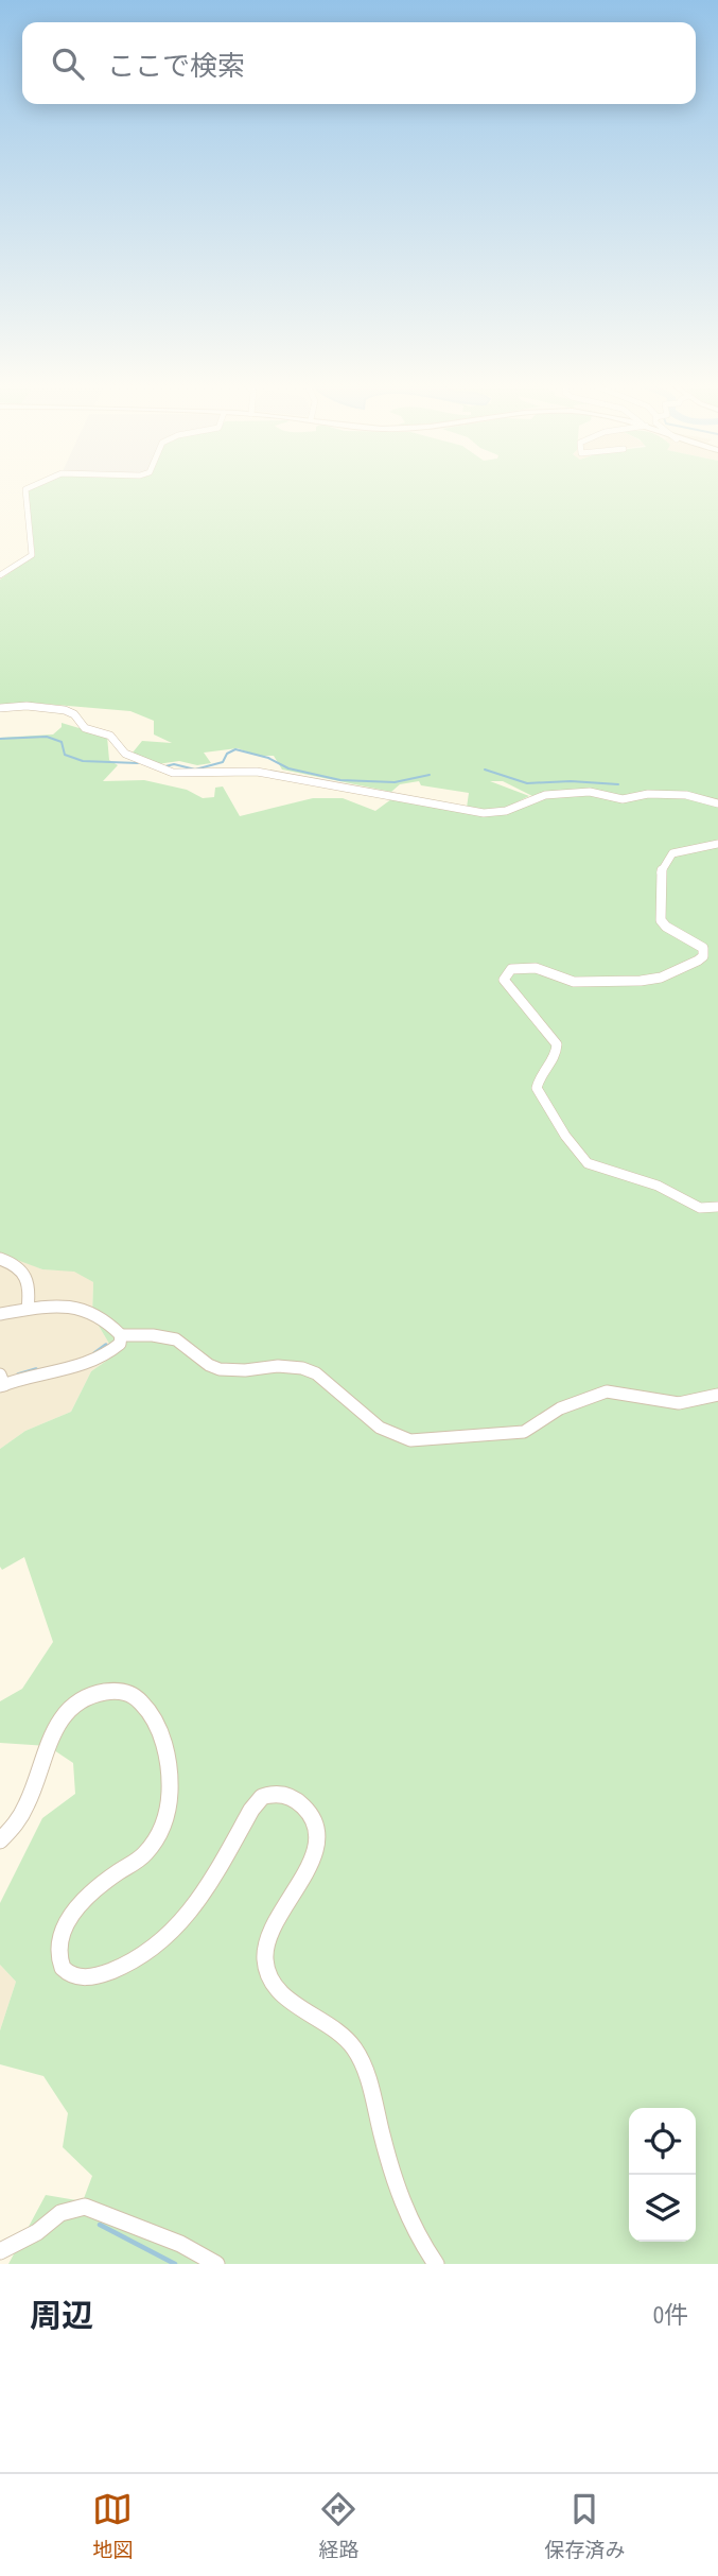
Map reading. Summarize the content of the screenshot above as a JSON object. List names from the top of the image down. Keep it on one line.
{"page":{"search":"ここで検索","heading":["周辺","0件"],"nav":["地図","経路","保存済み"]}}
